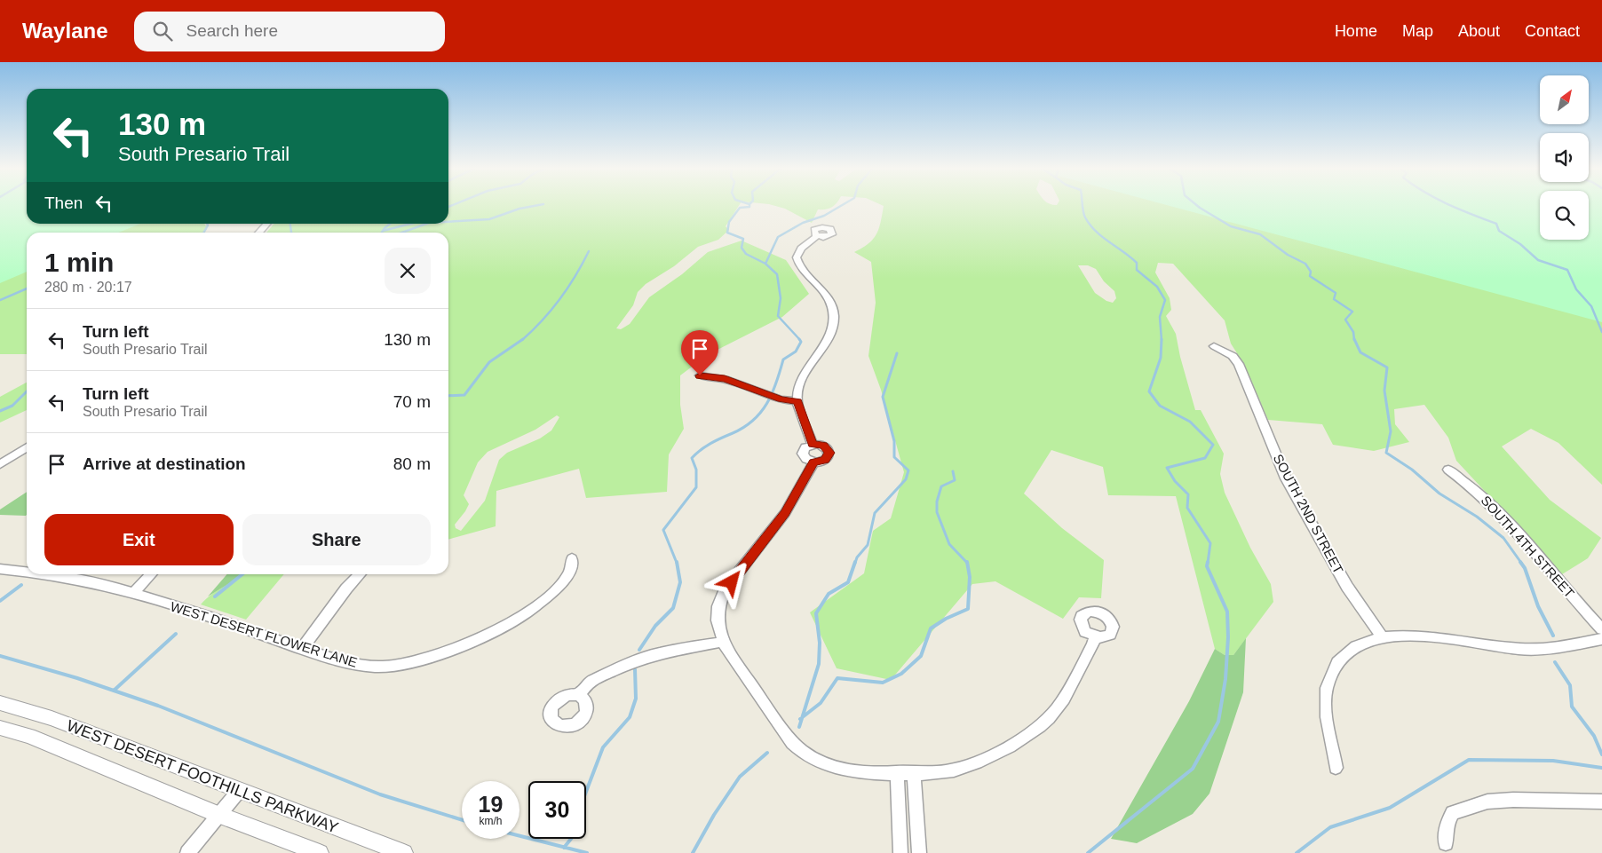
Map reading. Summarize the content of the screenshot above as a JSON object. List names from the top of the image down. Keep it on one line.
{"streets":{"street":["SOUTH 2ND STREET","SOUTH 4TH STREET","WEST DESERT FLOWER LANE","WEST DESERT FOOTHILLS PARKWAY"]},"north":"top right","page":{"header":"Waylane","search":"Search here","nav":["Home","Map","About","Contact"],"turn":["130 m","South Presario Trail"],"then":"Then","heading":["1 min","280 m · 20:17"],"list":[{"name":"Turn left","note":"South Presario Trail","value":"130 m"},{"name":"Turn left","note":"South Presario Trail","value":"70 m"},{"name":"Arrive at destination","value":"80 m"}],"buttons":["Exit","Share"],"speed":"19 km/h","limit":"30"}}
